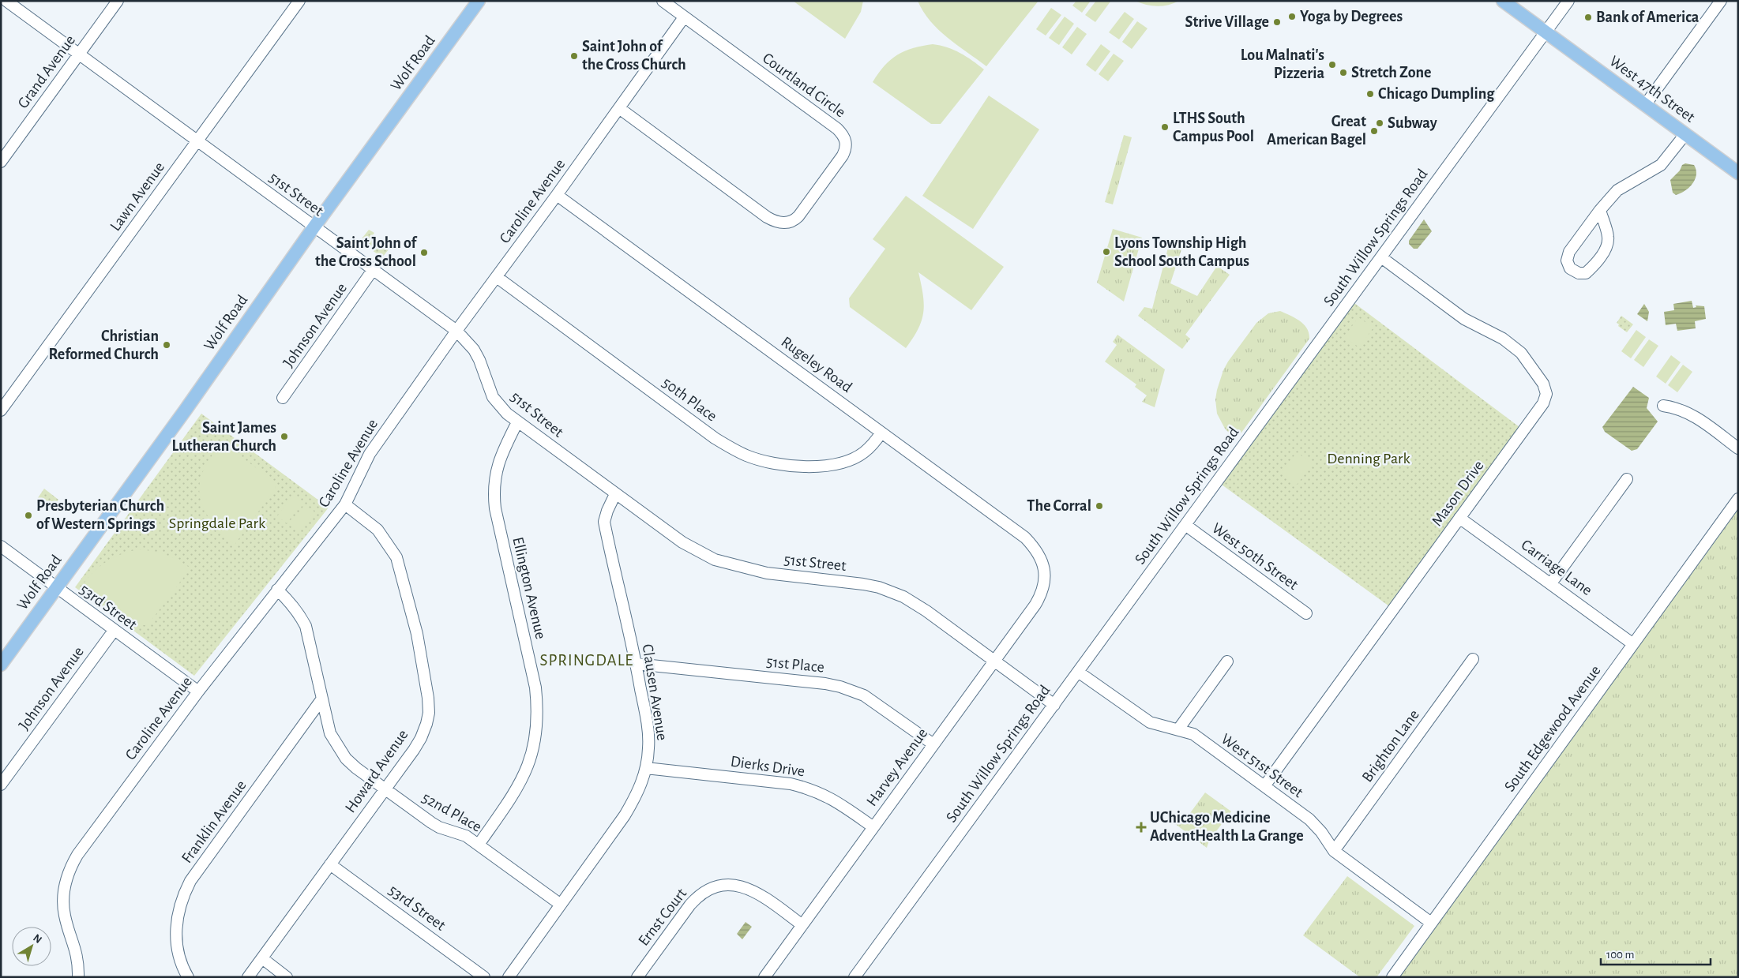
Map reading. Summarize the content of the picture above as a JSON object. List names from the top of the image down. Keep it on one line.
{"streets":{"main road":["Wolf Road","West 47th Street"],"street":["Grand Avenue","Courtland Circle","51st Street","Lawn Avenue","Caroline Avenue","South Willow Springs Road","Johnson Avenue","Rugeley Road","50th Place","Mason Drive","West 50th Street","Carriage Lane","Ellington Avenue","53rd Street","51st Place","Clausen Avenue","South Edgewood Avenue","Brighton Lane","West 51st Street","Dierks Drive","Harvey Avenue","Howard Avenue","52nd Place","Franklin Avenue","Ernst Court"]},"crossings":[["Wolf Road","51st Street"],["Wolf Road","53rd Street"],["Grand Avenue","51st Street"],["Courtland Circle","Caroline Avenue"],["West 47th Street","South Willow Springs Road"],["51st Street","Lawn Avenue"],["51st Street","Caroline Avenue"],["51st Street","South Willow Springs Road"],["51st Street","Johnson Avenue"],["51st Street","Ellington Avenue"],["51st Street","Clausen Avenue"],["51st Street","Harvey Avenue"],["Caroline Avenue","Rugeley Road"],["Caroline Avenue","50th Place"],["Caroline Avenue","53rd Street"],["Caroline Avenue","Howard Avenue"],["Caroline Avenue","52nd Place"],["South Willow Springs Road","Mason Drive"],["South Willow Springs Road","West 50th Street"],["South Willow Springs Road","West 51st Street"],["Johnson Avenue","53rd Street"],["Rugeley Road","50th Place"],["Rugeley Road","Harvey Avenue"],["Mason Drive","Carriage Lane"],["Mason Drive","West 51st Street"],["Carriage Lane","South Edgewood Avenue"],["Ellington Avenue","52nd Place"],["53rd Street","Howard Avenue"],["51st Place","Clausen Avenue"],["51st Place","Harvey Avenue"],["Clausen Avenue","Dierks Drive"],["Clausen Avenue","52nd Place"],["South Edgewood Avenue","West 51st Street"],["Brighton Lane","West 51st Street"],["Dierks Drive","Harvey Avenue"],["Harvey Avenue","Ernst Court"],["Howard Avenue","52nd Place"],["52nd Place","Franklin Avenue"]],"districts":["SPRINGDALE"],"parks":["Denning Park","Springdale Park"],"places":{"other":["Yoga by Degrees","Bank of America","Strive Village","Saint John of the Cross Church","Lou Malnati's Pizzeria","Stretch Zone","Chicago Dumpling","Subway","LTHS South Campus Pool","Great American Bagel","Lyons Township High School South Campus","Saint John of the Cross School","Christian Reformed Church","Saint James Lutheran Church","The Corral","Presbyterian Church of Western Springs"],"health":["UChicago Medicine AdventHealth La Grange"]},"scale_bar":"100 m","north":"top right"}
